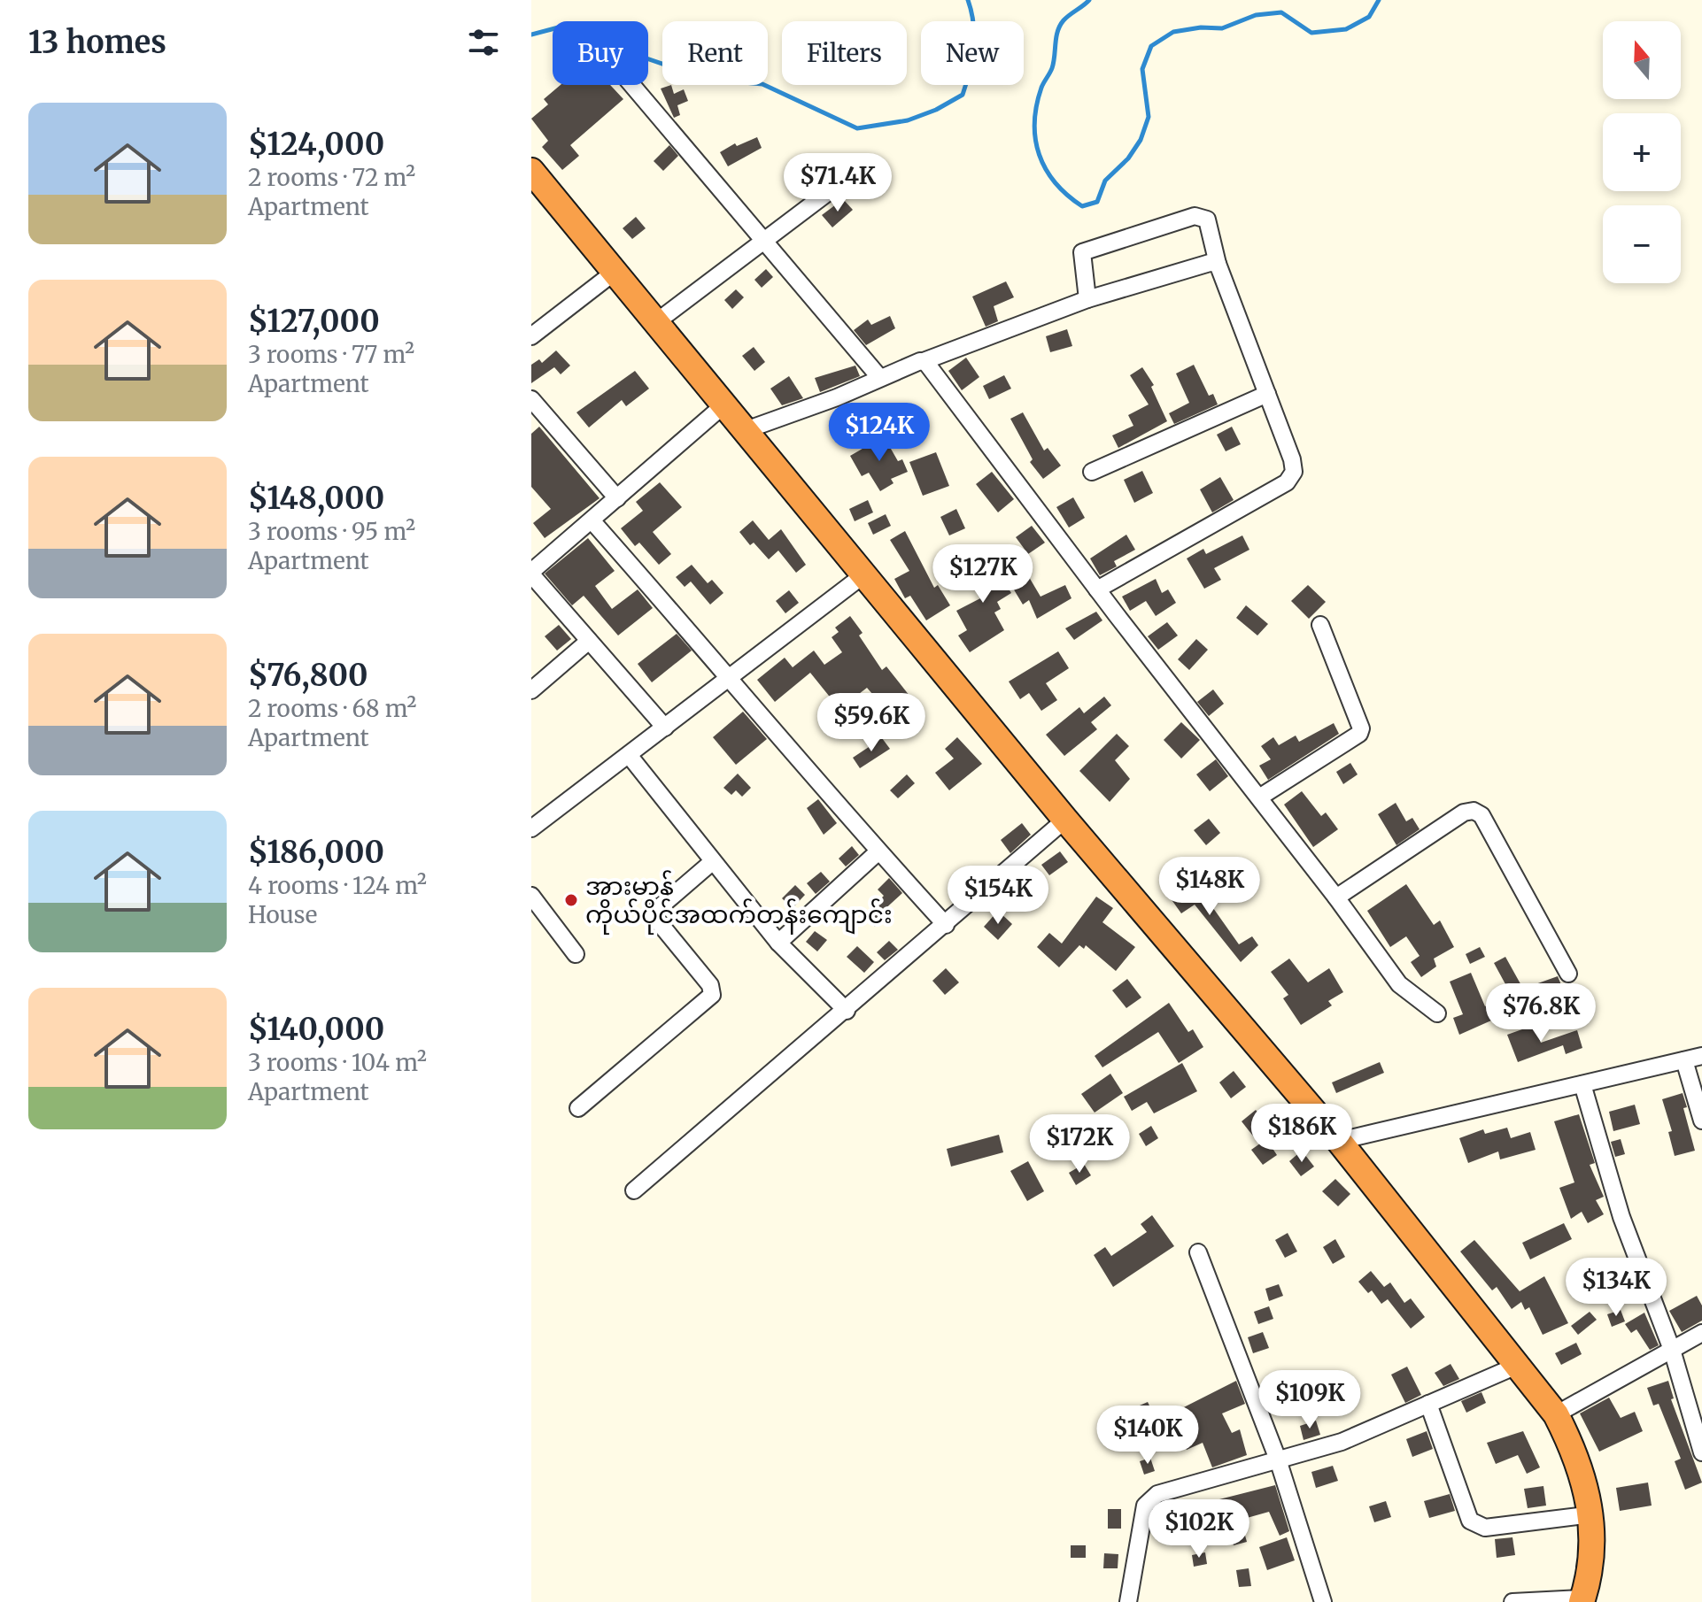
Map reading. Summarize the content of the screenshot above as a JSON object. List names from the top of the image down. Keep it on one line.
{"places":["အားမာန် ကိုယ်ပိုင်အထက်တန်းကျောင်း"],"north":"top","page":{"heading":"13 homes","map_buttons":["+","−"],"chip":["Buy","Rent","Filters","New"],"list":[{"name":"$124,000","note":"2 rooms · 72 m² · Apartment"},{"name":"$127,000","note":"3 rooms · 77 m² · Apartment"},{"name":"$148,000","note":"3 rooms · 95 m² · Apartment"},{"name":"$76,800","note":"2 rooms · 68 m² · Apartment"},{"name":"$186,000","note":"4 rooms · 124 m² · House"},{"name":"$140,000","note":"3 rooms · 104 m² · Apartment"}],"price":["$71.4K","$124K","$127K","$59.6K","$148K","$154K","$76.8K","$186K","$172K","$134K","$109K","$140K","$102K"]}}
